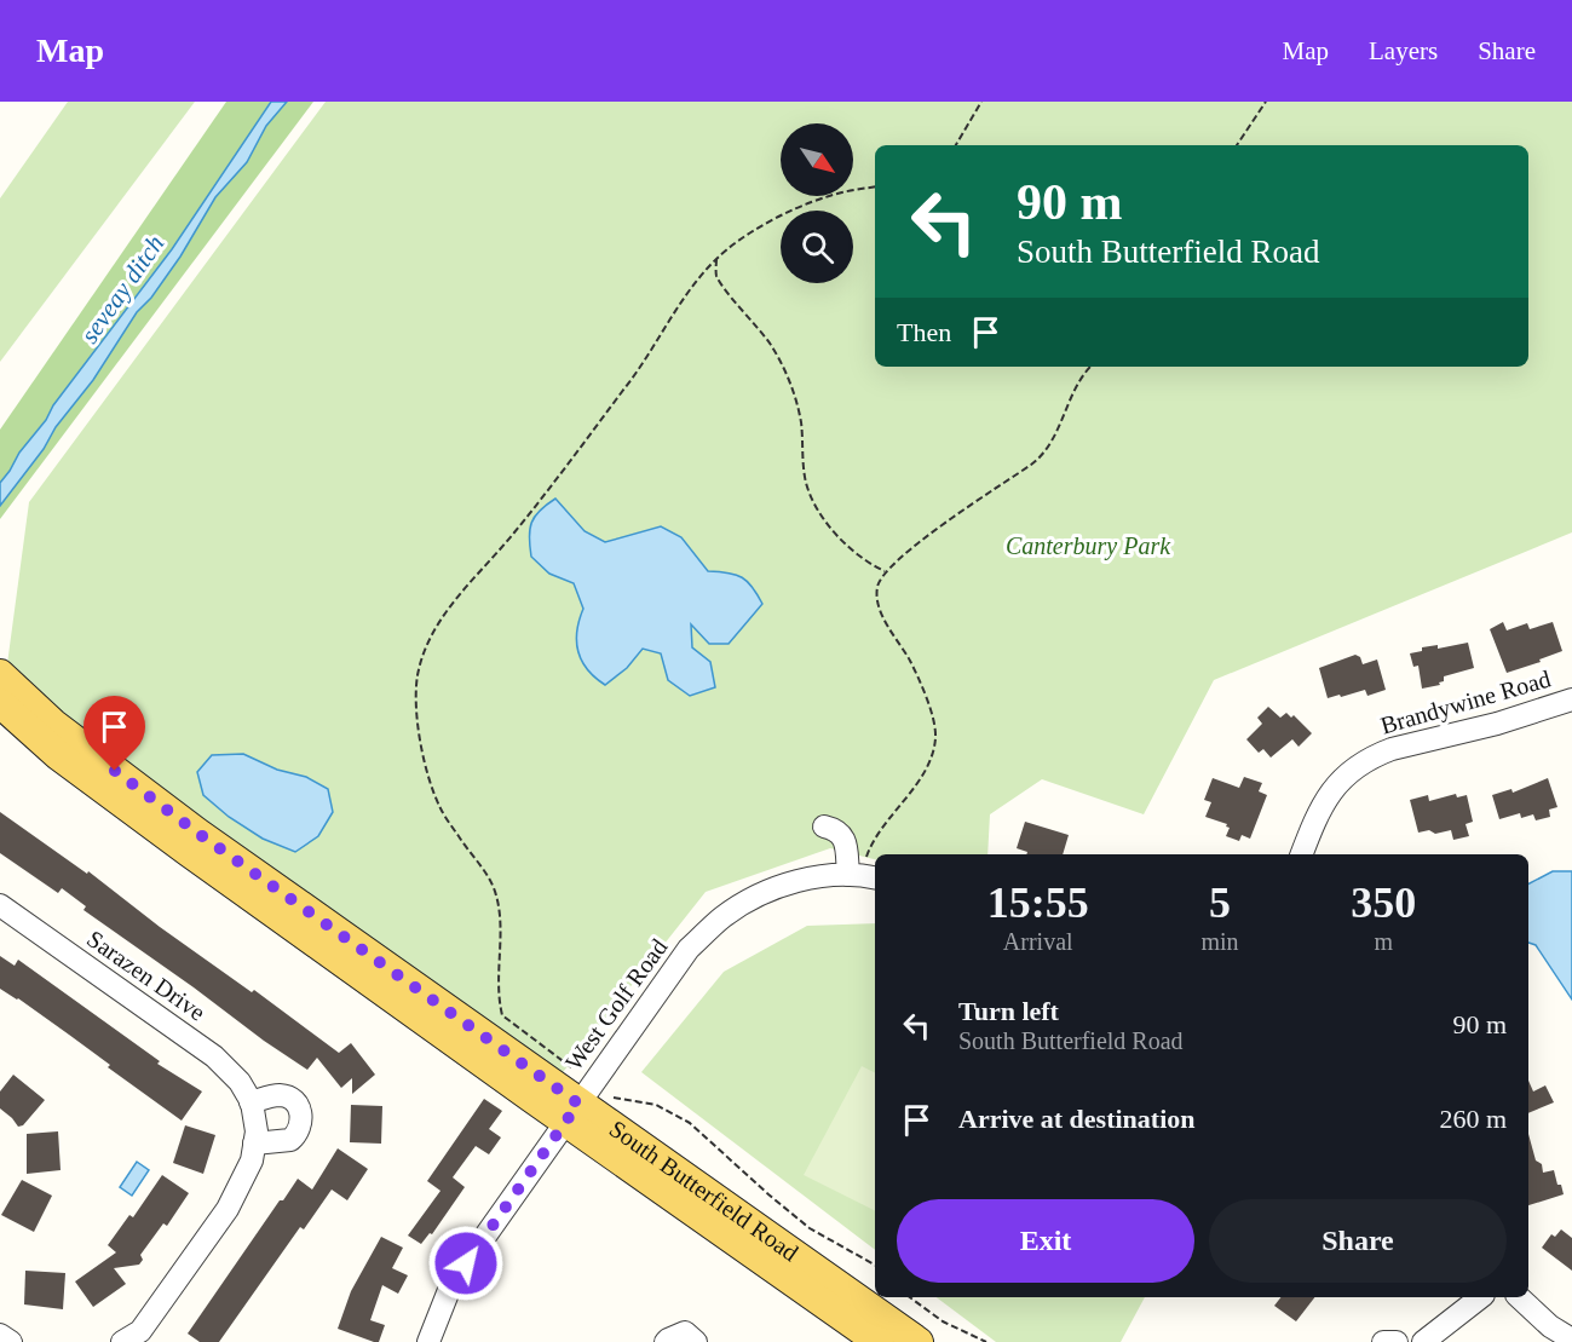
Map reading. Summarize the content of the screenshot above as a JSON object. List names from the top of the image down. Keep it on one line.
{"streets":{"main road":["South Butterfield Road"],"street":["Brandywine Road","Sarazen Drive","West Golf Road"]},"crossings":[["West Golf Road","South Butterfield Road"]],"water":["seveay ditch"],"parks":["Canterbury Park"],"north":"bottom right","page":{"header":"Map","nav":["Map","Layers","Share"],"turn":["90 m","South Butterfield Road"],"then":"Then","eta":["15:55","Arrival","5","min","350","m"],"list":[{"name":"Turn left","note":"South Butterfield Road","value":"90 m"},{"name":"Arrive at destination","value":"260 m"}],"buttons":["Exit","Share"]}}
